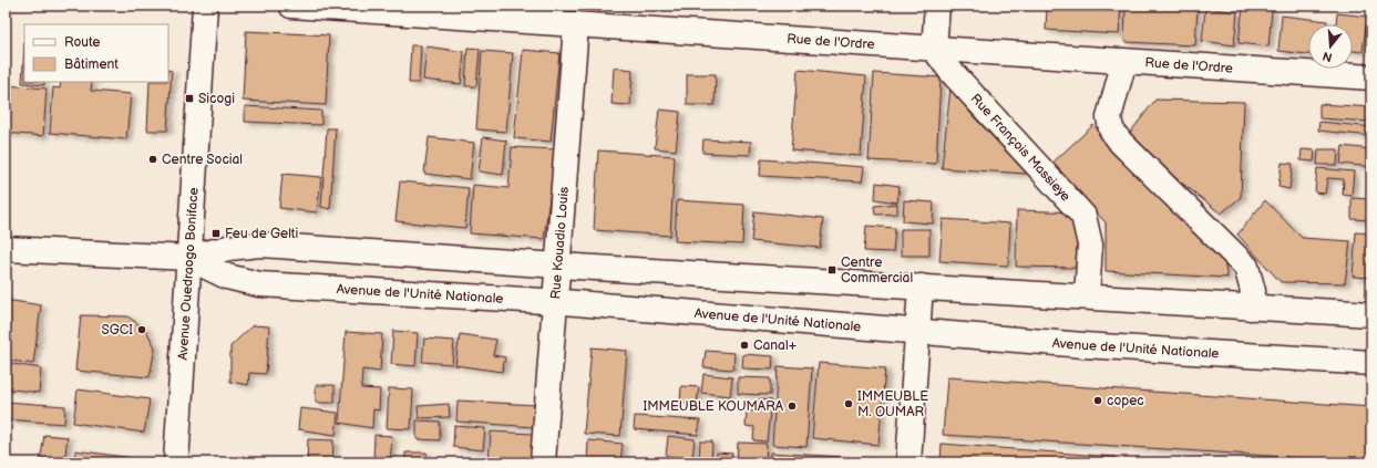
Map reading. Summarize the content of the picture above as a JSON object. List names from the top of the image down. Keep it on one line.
{"streets":{"street":["Rue de l'Ordre","Rue François Massieye","Rue Kouadio Louis","Avenue Ouedraogo Boniface","Avenue de l'Unité Nationale"]},"crossings":[["Rue de l'Ordre","Rue François Massieye"],["Rue de l'Ordre","Rue Kouadio Louis"],["Rue François Massieye","Avenue de l'Unité Nationale"],["Rue Kouadio Louis","Avenue de l'Unité Nationale"],["Avenue Ouedraogo Boniface","Avenue de l'Unité Nationale"]],"places":{"transit":["Sicogi","Feu de Gelti","Centre Commercial"],"other":["Centre Social","SGCI","Canal+","copec","IMMEUBLE M. OUMAR","IMMEUBLE KOUMARA"]},"legend":["Route","Bâtiment"],"north":"bottom"}
